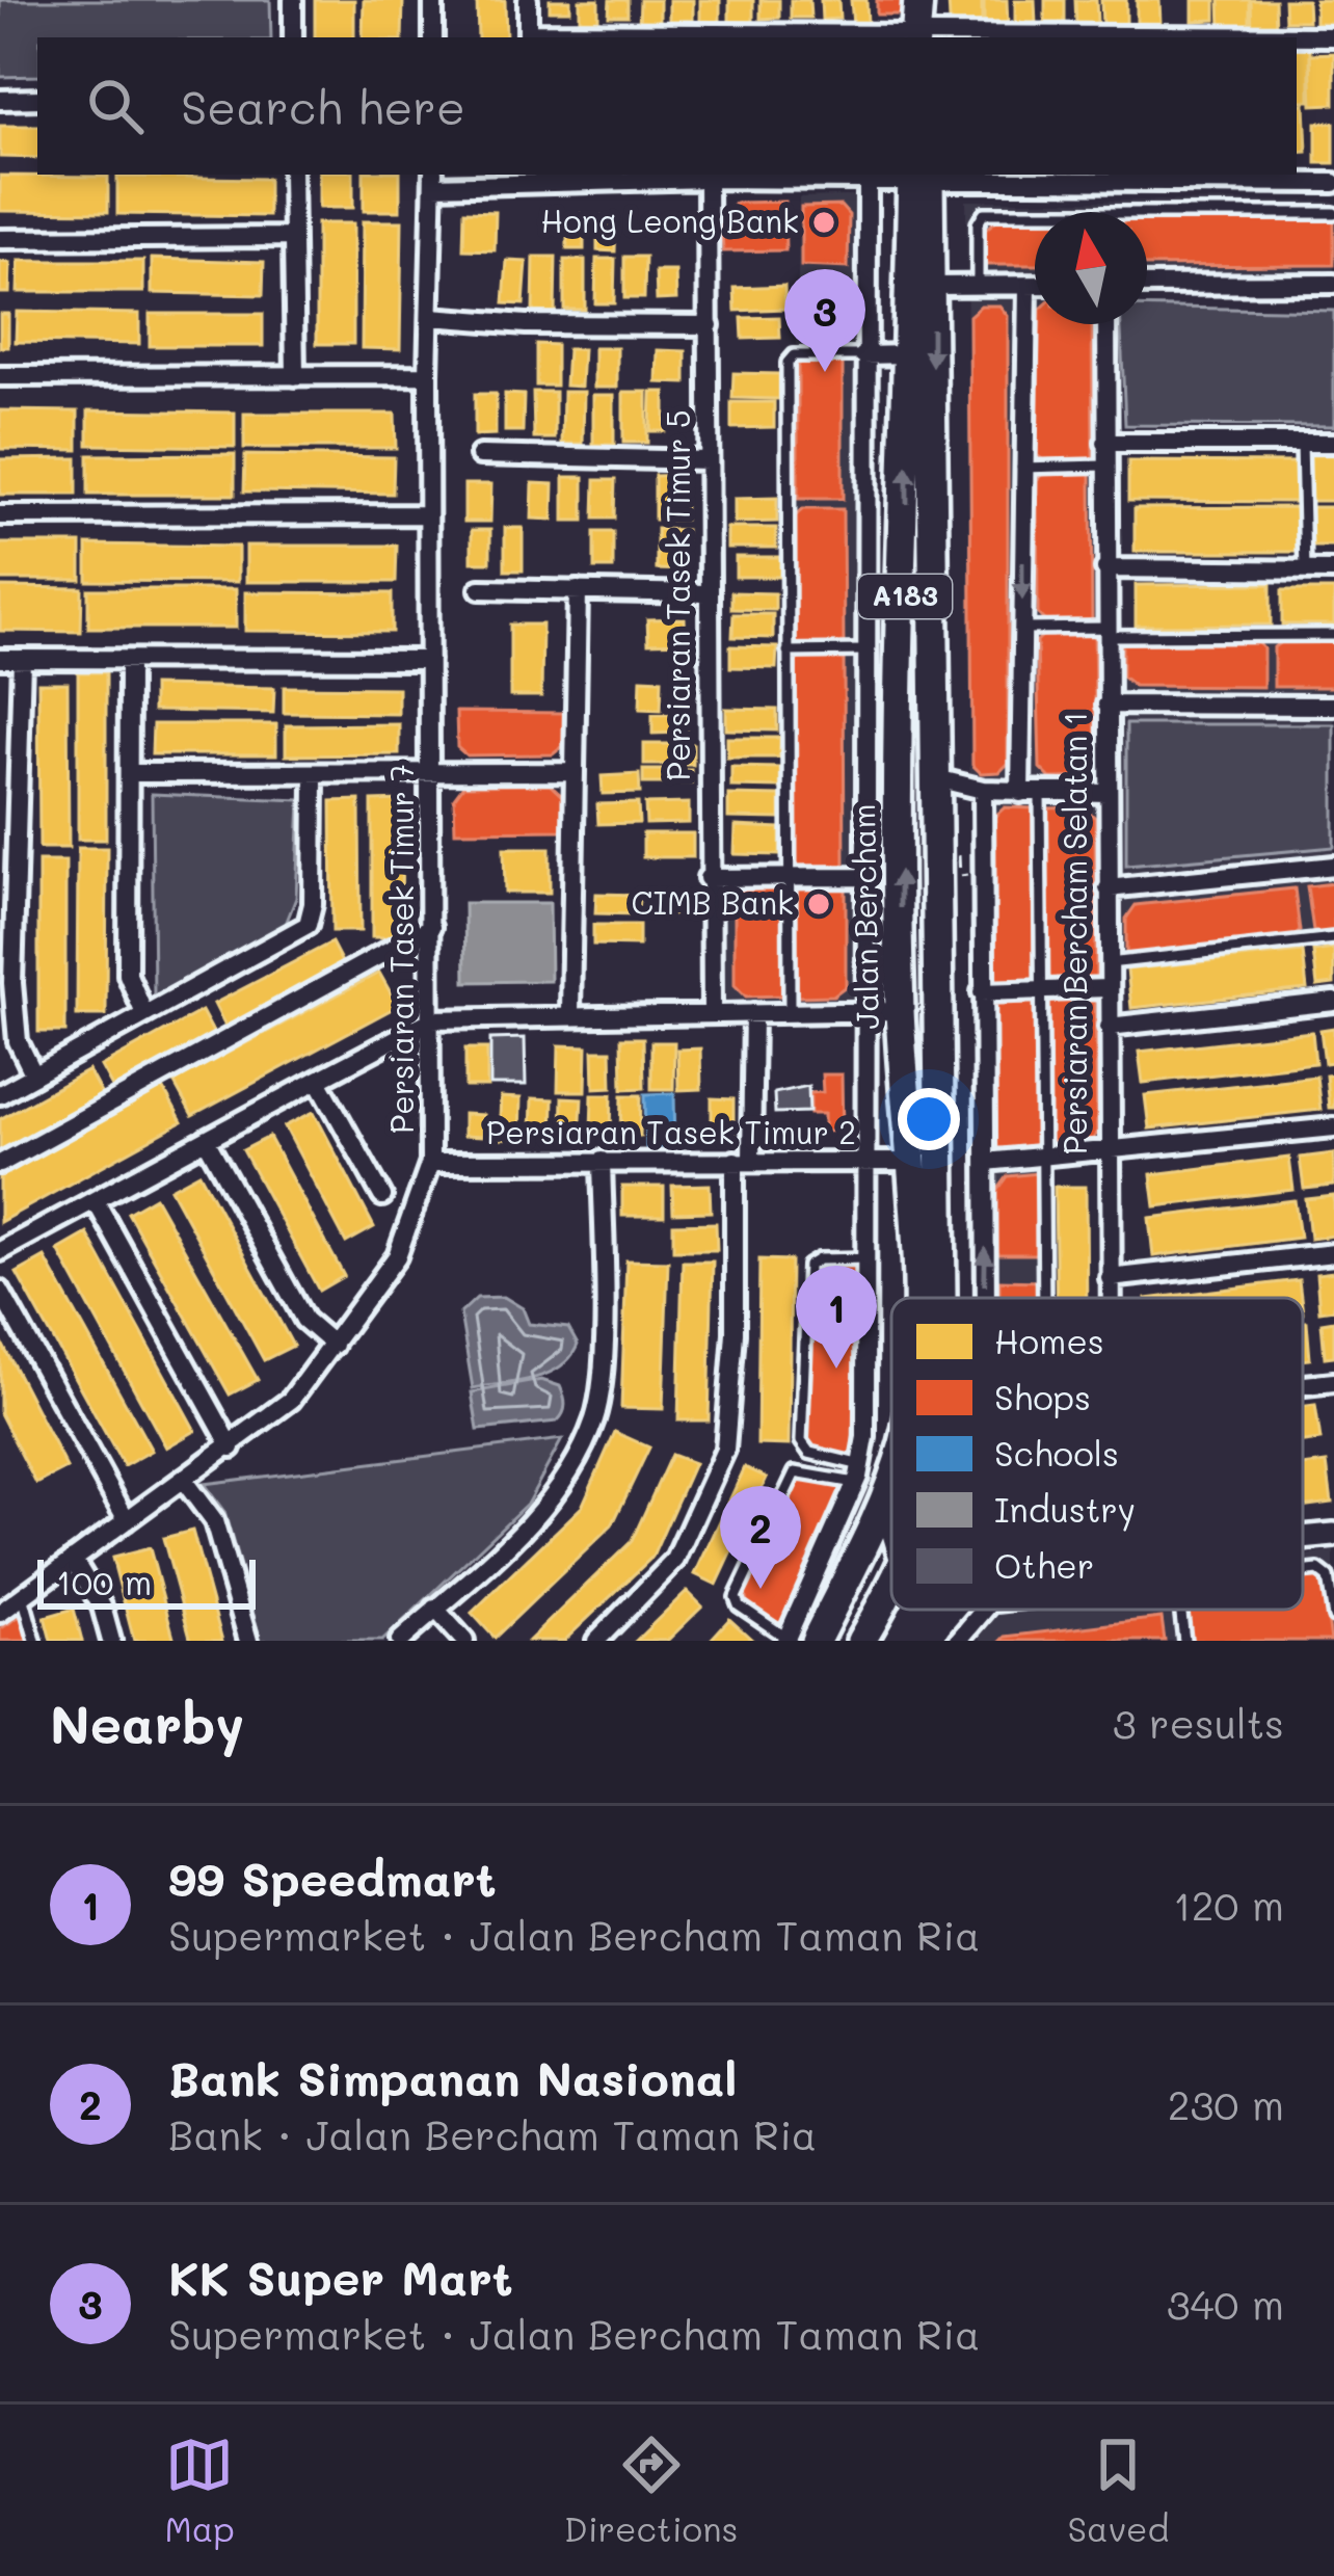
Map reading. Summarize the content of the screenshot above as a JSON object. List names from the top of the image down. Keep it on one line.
{"streets":{"main road":["A183","Jalan Bercham"],"street":["Persiaran Tasek Timur 5","Persiaran Bercham Selatan 1","Persiaran Tasek Timur 7","Persiaran Tasek Timur 2"]},"crossings":[["Jalan Bercham","Persiaran Tasek Timur 2"],["Persiaran Tasek Timur 7","Persiaran Tasek Timur 2"]],"places":["Hong Leong Bank","CIMB Bank"],"legend":["Homes","Shops","Schools","Industry","Other"],"scale_bar":"100 m","north":"top","page":{"search":"Search here","pins":["3","1","2"],"scale":"100 m","heading":["Nearby","3 results"],"list":[{"mark":"1","name":"99 Speedmart","note":"Supermarket · Jalan Bercham Taman Ria","value":"120 m"},{"mark":"2","name":"Bank Simpanan Nasional","note":"Bank · Jalan Bercham Taman Ria","value":"230 m"},{"mark":"3","name":"KK Super Mart","note":"Supermarket · Jalan Bercham Taman Ria","value":"340 m"}],"nav":["Map","Directions","Saved"]}}
